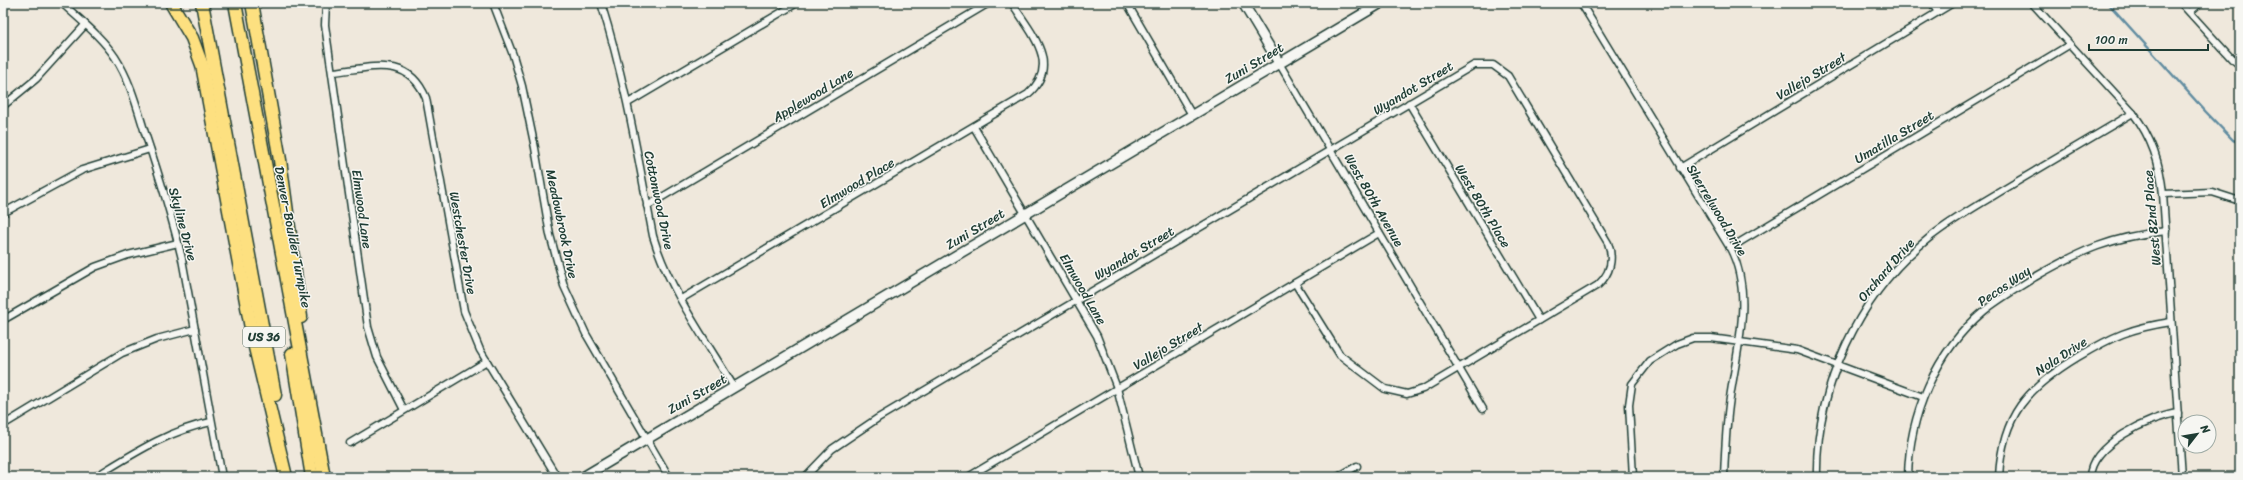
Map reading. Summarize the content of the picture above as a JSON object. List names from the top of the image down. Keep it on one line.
{"streets":{"highway":["Denver–Boulder Turnpike","US 36"],"street":["Zuni Street","Vallejo Street","Wyandot Street","Applewood Lane","Umatilla Street","Elmwood Place","Cottonwood Drive","West 80th Avenue","West 80th Place","Elmwood Lane","Sherrelwood Drive","West 82nd Place","Skyline Drive","Meadowbrook Drive","Westchester Drive","Orchard Drive","Pecos Way","Nola Drive"]},"crossings":[["Zuni Street","Cottonwood Drive"],["Zuni Street","West 80th Avenue"],["Zuni Street","Elmwood Lane"],["Zuni Street","Meadowbrook Drive"],["Vallejo Street","West 80th Avenue"],["Vallejo Street","Elmwood Lane"],["Vallejo Street","Sherrelwood Drive"],["Wyandot Street","West 80th Avenue"],["Wyandot Street","West 80th Place"],["Wyandot Street","Elmwood Lane"],["Applewood Lane","Cottonwood Drive"],["Umatilla Street","Sherrelwood Drive"],["Umatilla Street","West 82nd Place"],["Elmwood Place","Cottonwood Drive"],["Elmwood Place","Elmwood Lane"],["Elmwood Lane","Westchester Drive"],["West 82nd Place","Orchard Drive"],["West 82nd Place","Pecos Way"],["West 82nd Place","Nola Drive"]],"scale_bar":"100 m","north":"top right"}
